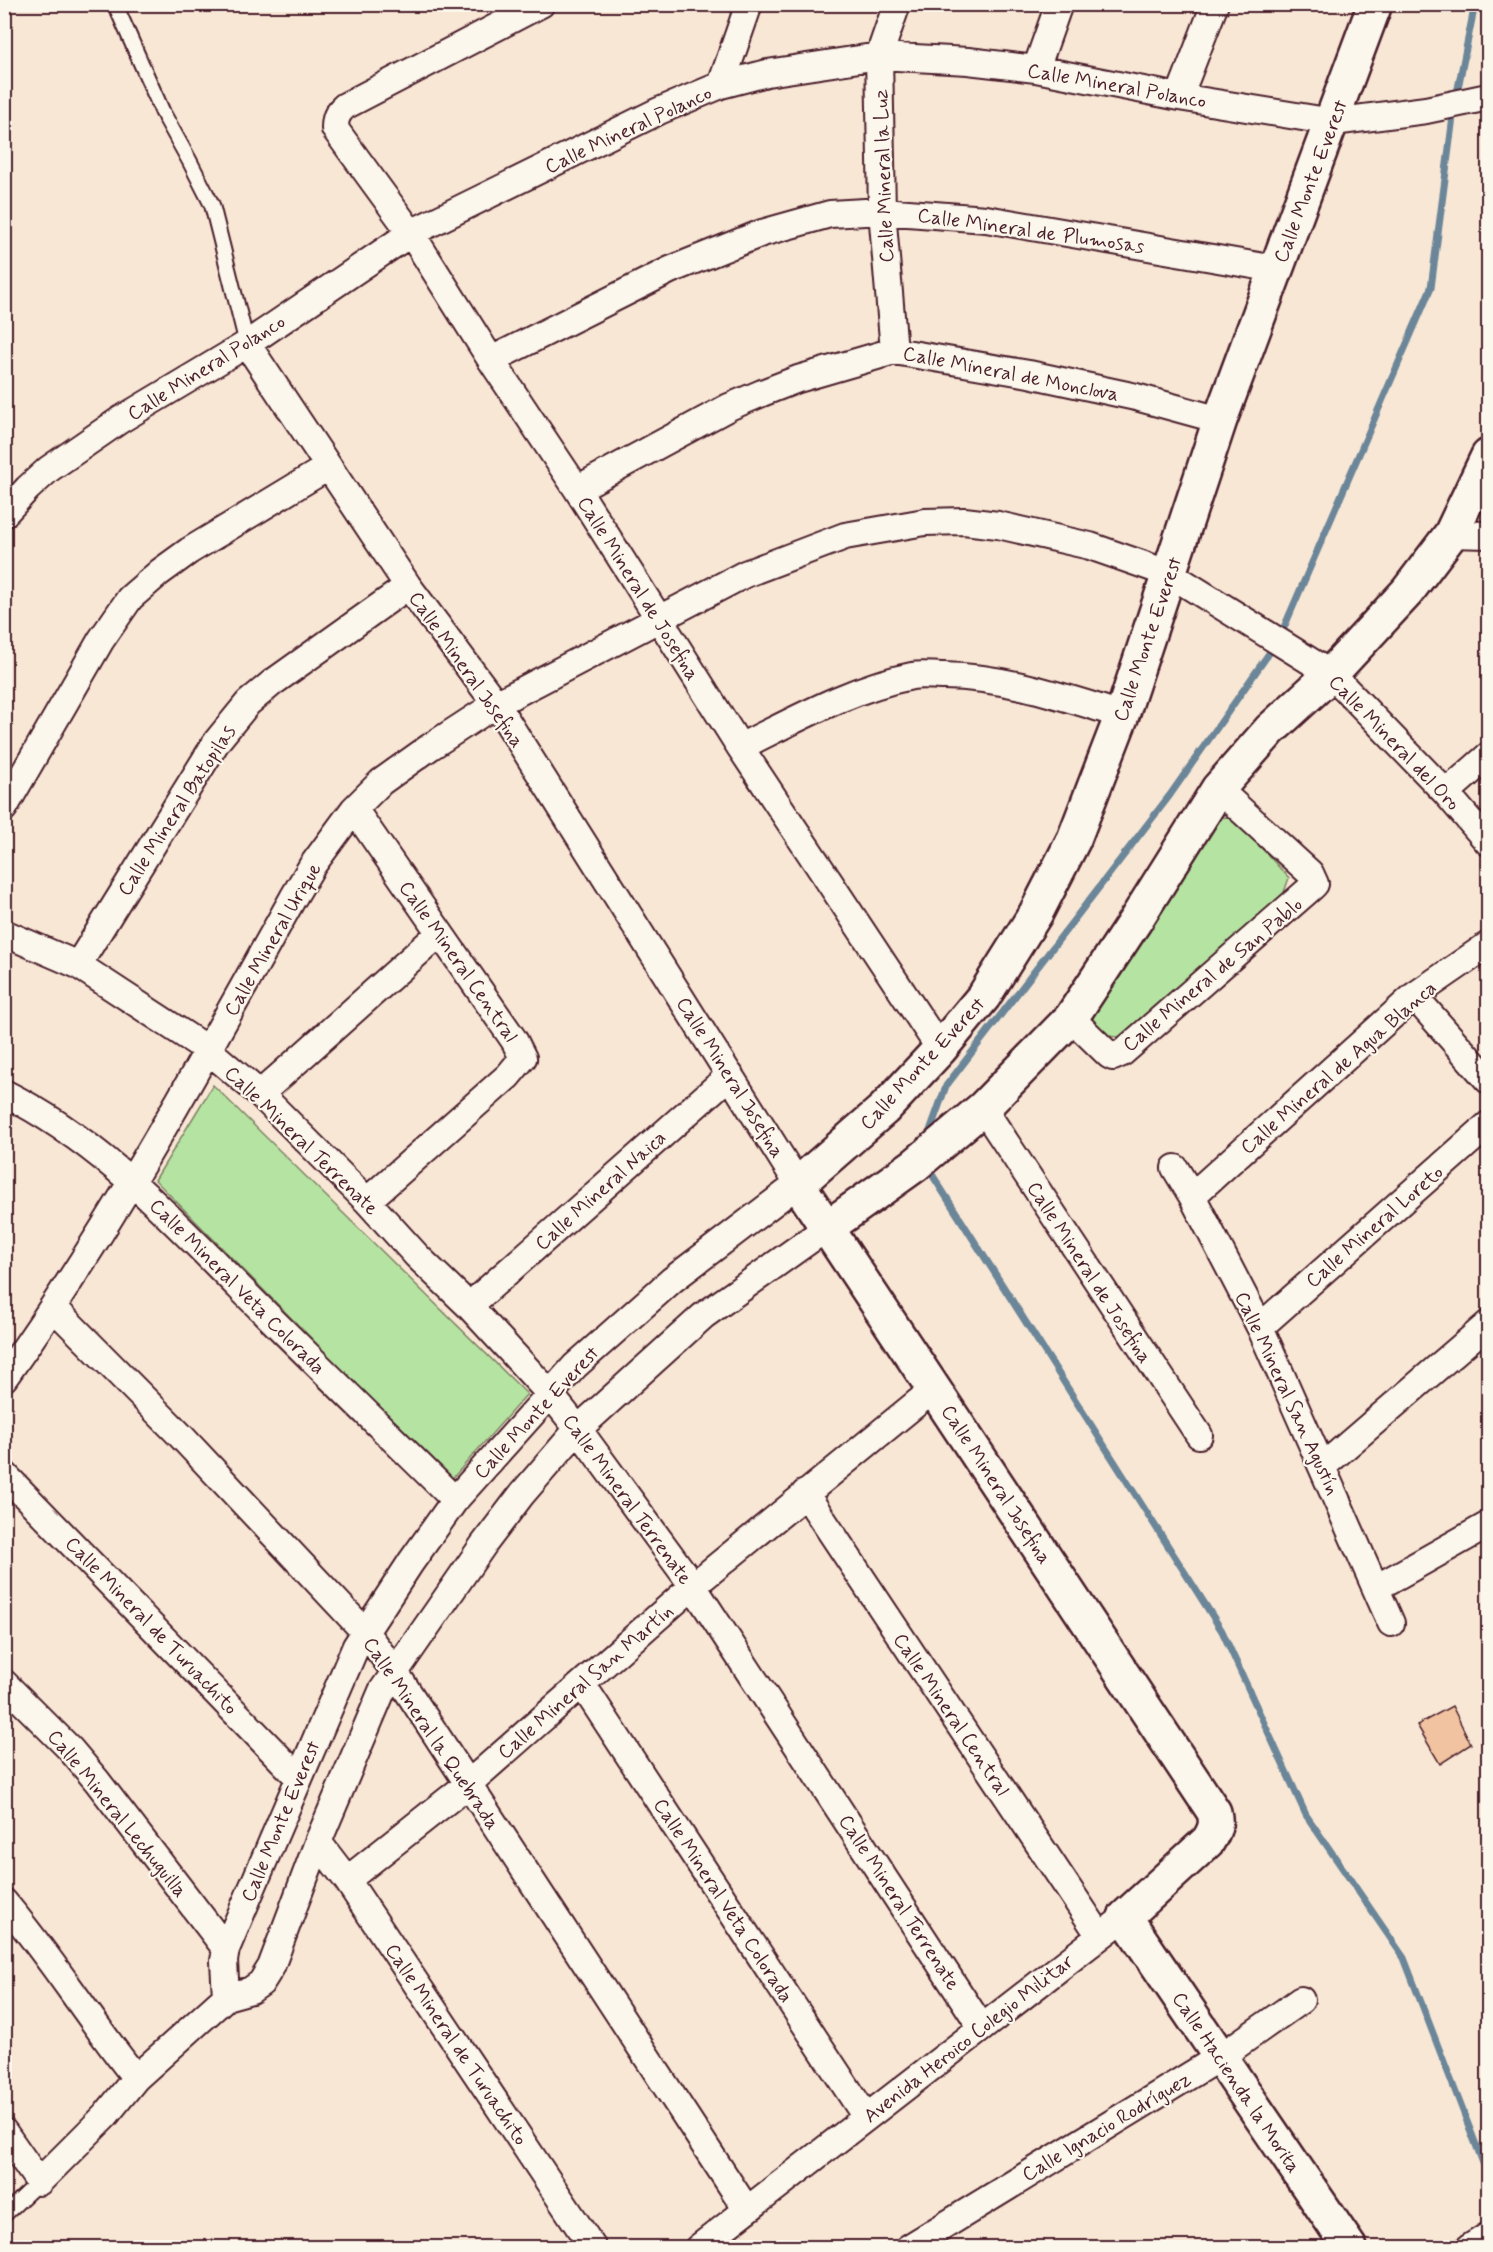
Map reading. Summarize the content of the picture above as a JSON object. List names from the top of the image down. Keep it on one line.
{"streets":{"street":["Calle Mineral Polanco","Calle Mineral la Luz","Calle Monte Everest","Calle Mineral de Plumosas","Calle Mineral de Monclova","Calle Mineral de Josefina","Calle Mineral Josefina","Calle Mineral del Oro","Calle Mineral Batopilas","Calle Mineral Urique","Calle Mineral Central","Calle Mineral de San Pablo","Calle Mineral de Agua Blanca","Calle Mineral Terrenate","Calle Mineral Naica","Calle Mineral Loreto","Calle Mineral Veta Colorada","Calle Mineral San Agustín","Calle Mineral de Turuachito","Calle Mineral San Martín","Calle Mineral la Quebrada","Calle Mineral Lechuguilla","Avenida Heroico Colegio Militar","Calle Hacienda la Morita","Calle Ignacio Rodríguez"]},"crossings":[["Calle Mineral Polanco","Calle Mineral la Luz"],["Calle Mineral Polanco","Calle Monte Everest"],["Calle Mineral Polanco","Calle Mineral de Josefina"],["Calle Mineral Polanco","Calle Mineral Josefina"],["Calle Mineral la Luz","Calle Mineral de Plumosas"],["Calle Mineral la Luz","Calle Mineral de Monclova"],["Calle Monte Everest","Calle Mineral de Plumosas"],["Calle Monte Everest","Calle Mineral de Monclova"],["Calle Monte Everest","Calle Mineral de Josefina"],["Calle Monte Everest","Calle Mineral Josefina"],["Calle Monte Everest","Calle Mineral del Oro"],["Calle Monte Everest","Calle Mineral Terrenate"],["Calle Monte Everest","Calle Mineral Veta Colorada"],["Calle Monte Everest","Calle Mineral de Turuachito"],["Calle Monte Everest","Calle Mineral la Quebrada"],["Calle Monte Everest","Calle Mineral Lechuguilla"],["Calle Mineral de Plumosas","Calle Mineral de Josefina"],["Calle Mineral de Monclova","Calle Mineral de Josefina"],["Calle Mineral de Josefina","Calle Mineral del Oro"],["Calle Mineral de Josefina","Calle Mineral Urique"],["Calle Mineral Josefina","Calle Mineral Batopilas"],["Calle Mineral Josefina","Calle Mineral Urique"],["Calle Mineral Josefina","Calle Mineral Naica"],["Calle Mineral Josefina","Calle Mineral San Martín"],["Calle Mineral Josefina","Avenida Heroico Colegio Militar"],["Calle Mineral del Oro","Calle Mineral Urique"],["Calle Mineral Batopilas","Calle Mineral Terrenate"],["Calle Mineral Urique","Calle Mineral Central"],["Calle Mineral Urique","Calle Mineral Terrenate"],["Calle Mineral Urique","Calle Mineral Veta Colorada"],["Calle Mineral Urique","Calle Mineral la Quebrada"],["Calle Mineral Central","Calle Mineral Terrenate"],["Calle Mineral Central","Calle Mineral San Martín"],["Calle Mineral Central","Avenida Heroico Colegio Militar"],["Calle Mineral Central","Calle Hacienda la Morita"],["Calle Mineral de Agua Blanca","Calle Mineral San Agustín"],["Calle Mineral Terrenate","Calle Mineral Naica"],["Calle Mineral Terrenate","Calle Mineral San Martín"],["Calle Mineral Terrenate","Avenida Heroico Colegio Militar"],["Calle Mineral Loreto","Calle Mineral San Agustín"],["Calle Mineral Veta Colorada","Calle Mineral San Martín"],["Calle Mineral Veta Colorada","Avenida Heroico Colegio Militar"],["Calle Mineral de Turuachito","Calle Mineral San Martín"],["Calle Mineral San Martín","Calle Mineral la Quebrada"],["Calle Mineral la Quebrada","Avenida Heroico Colegio Militar"],["Avenida Heroico Colegio Militar","Calle Hacienda la Morita"],["Calle Hacienda la Morita","Calle Ignacio Rodríguez"]]}
